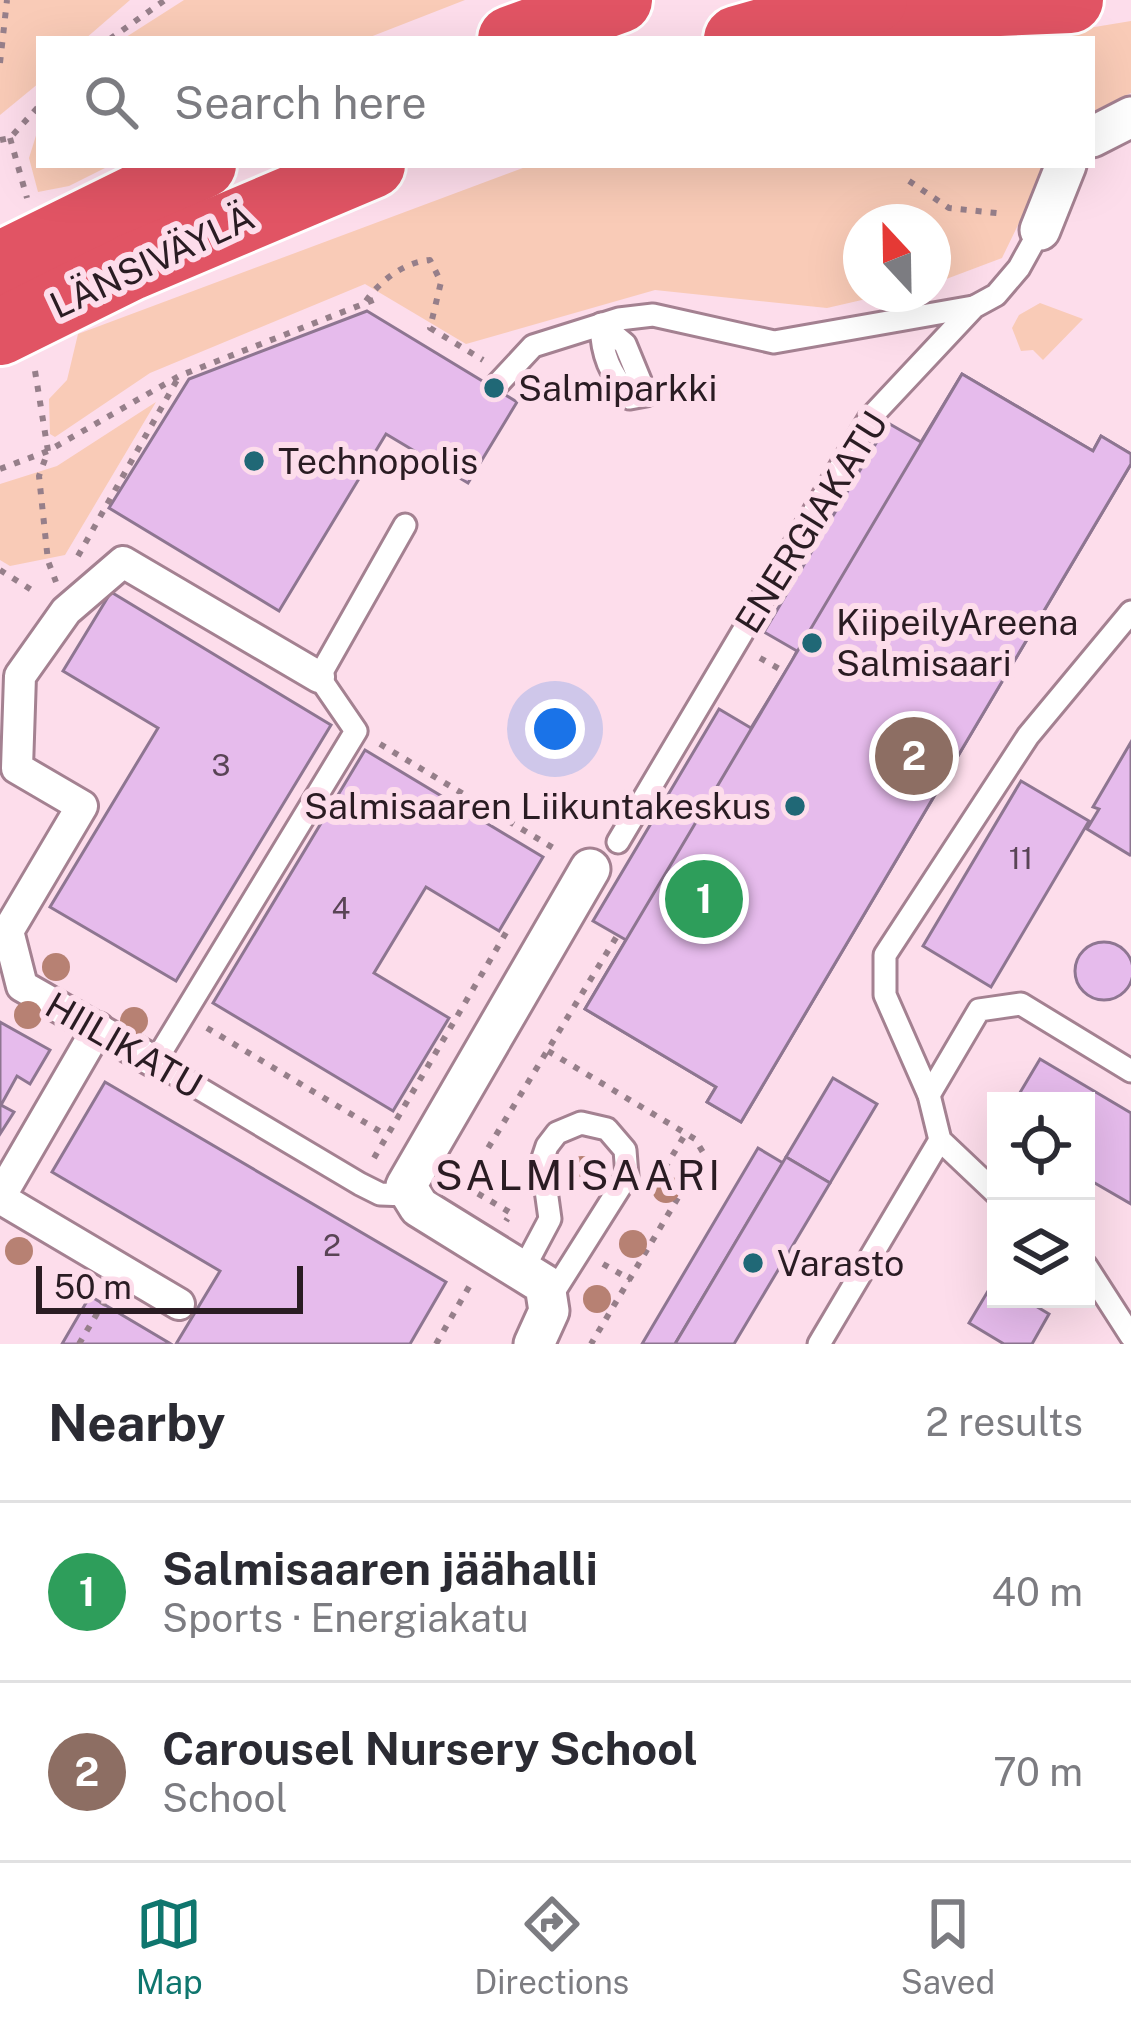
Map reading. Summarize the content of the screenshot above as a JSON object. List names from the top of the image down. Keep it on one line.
{"streets":{"highway":["LÄNSIVÄYLÄ"],"street":["ENERGIAKATU","HIILIKATU"]},"districts":["SALMISAARI"],"places":["Salmiparkki","Technopolis","KiipeilyAreena Salmisaari","Salmisaaren Liikuntakeskus","Varasto"],"house_numbers":["3","11","4","2"],"scale_bar":"50 m","north":"top","page":{"search":"Search here","pins":["2","1"],"scale":"50 m","heading":["Nearby","2 results"],"list":[{"mark":"1","name":"Salmisaaren jäähalli","note":"Sports · Energiakatu","value":"40 m"},{"mark":"2","name":"Carousel Nursery School","note":"School","value":"70 m"}],"nav":["Map","Directions","Saved"]}}
